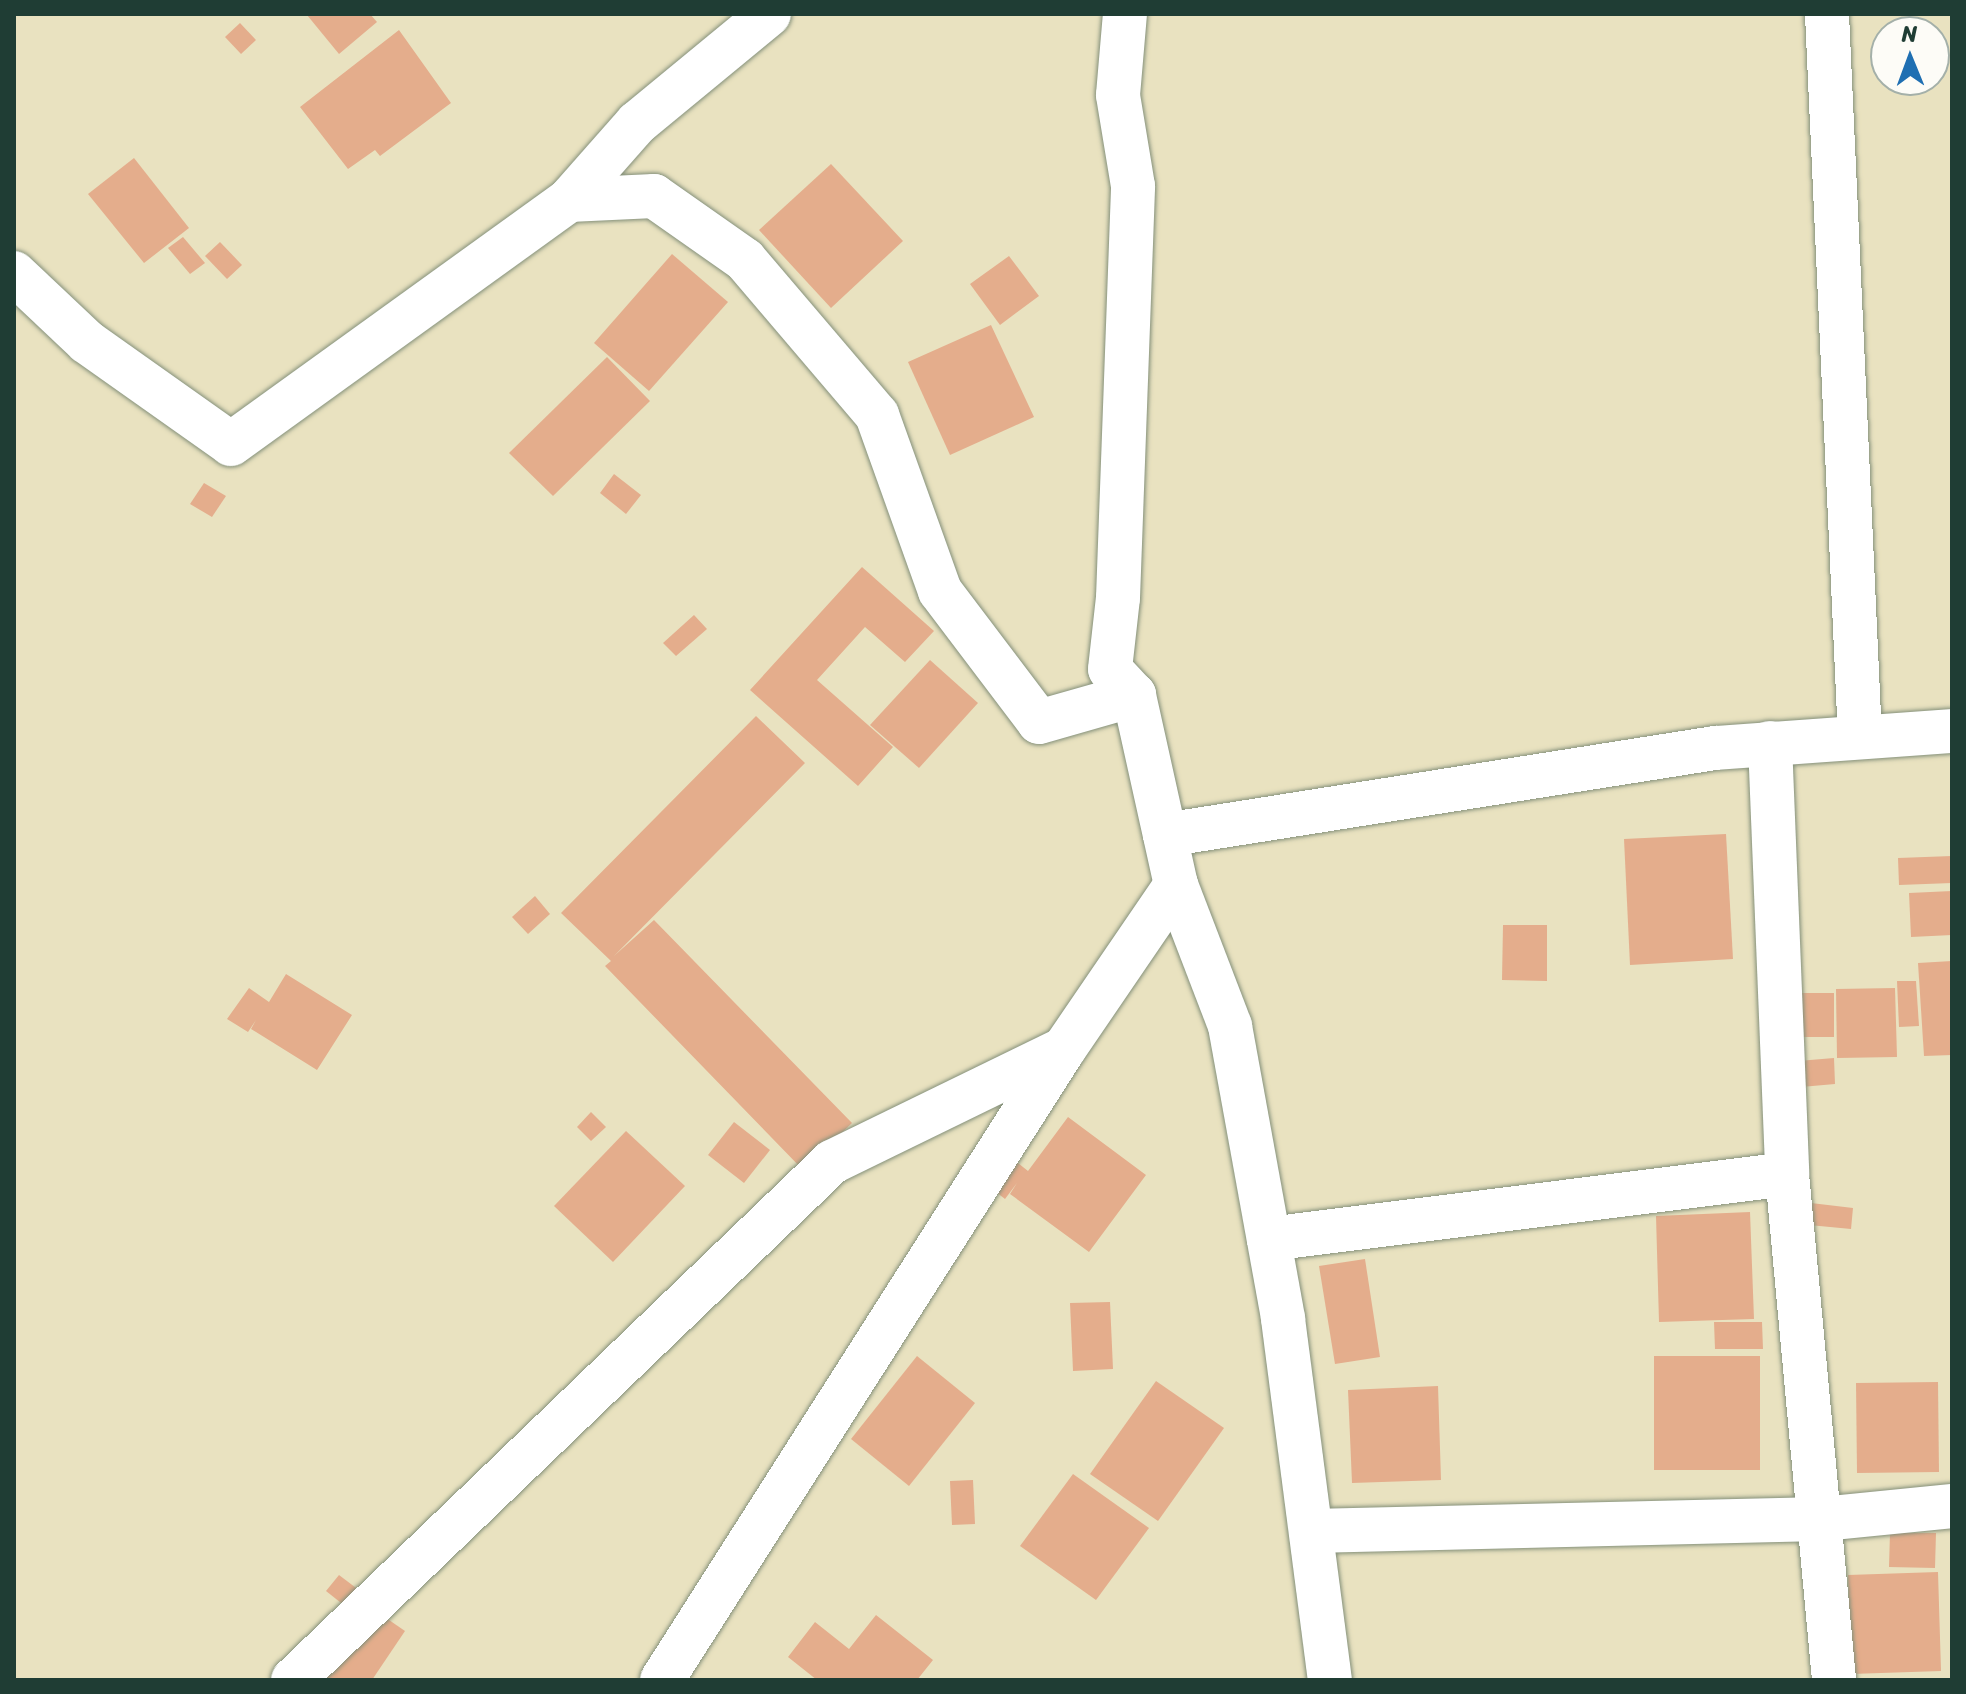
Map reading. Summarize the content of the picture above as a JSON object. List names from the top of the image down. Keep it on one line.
{"north":"top"}
